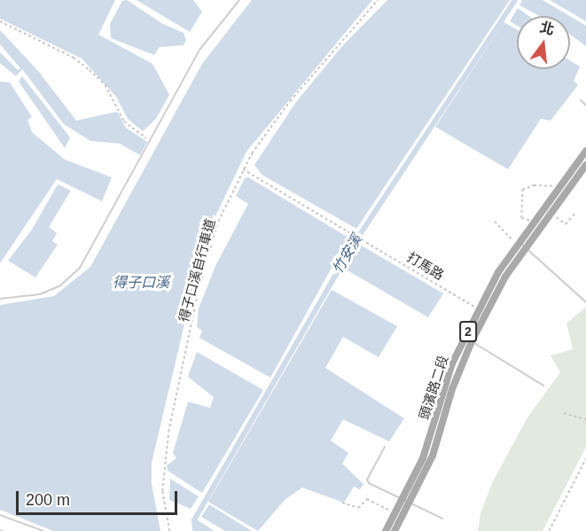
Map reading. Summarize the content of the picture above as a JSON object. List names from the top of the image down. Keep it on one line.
{"streets":{"main road":["2","頭濱路二段"],"path":["打馬路","得子口溪自行車道"]},"crossings":[["打馬路","得子口溪自行車道"],["打馬路","頭濱路二段"]],"water":["竹安溪","得子口溪"],"scale_bar":"200 m","north":"top"}
